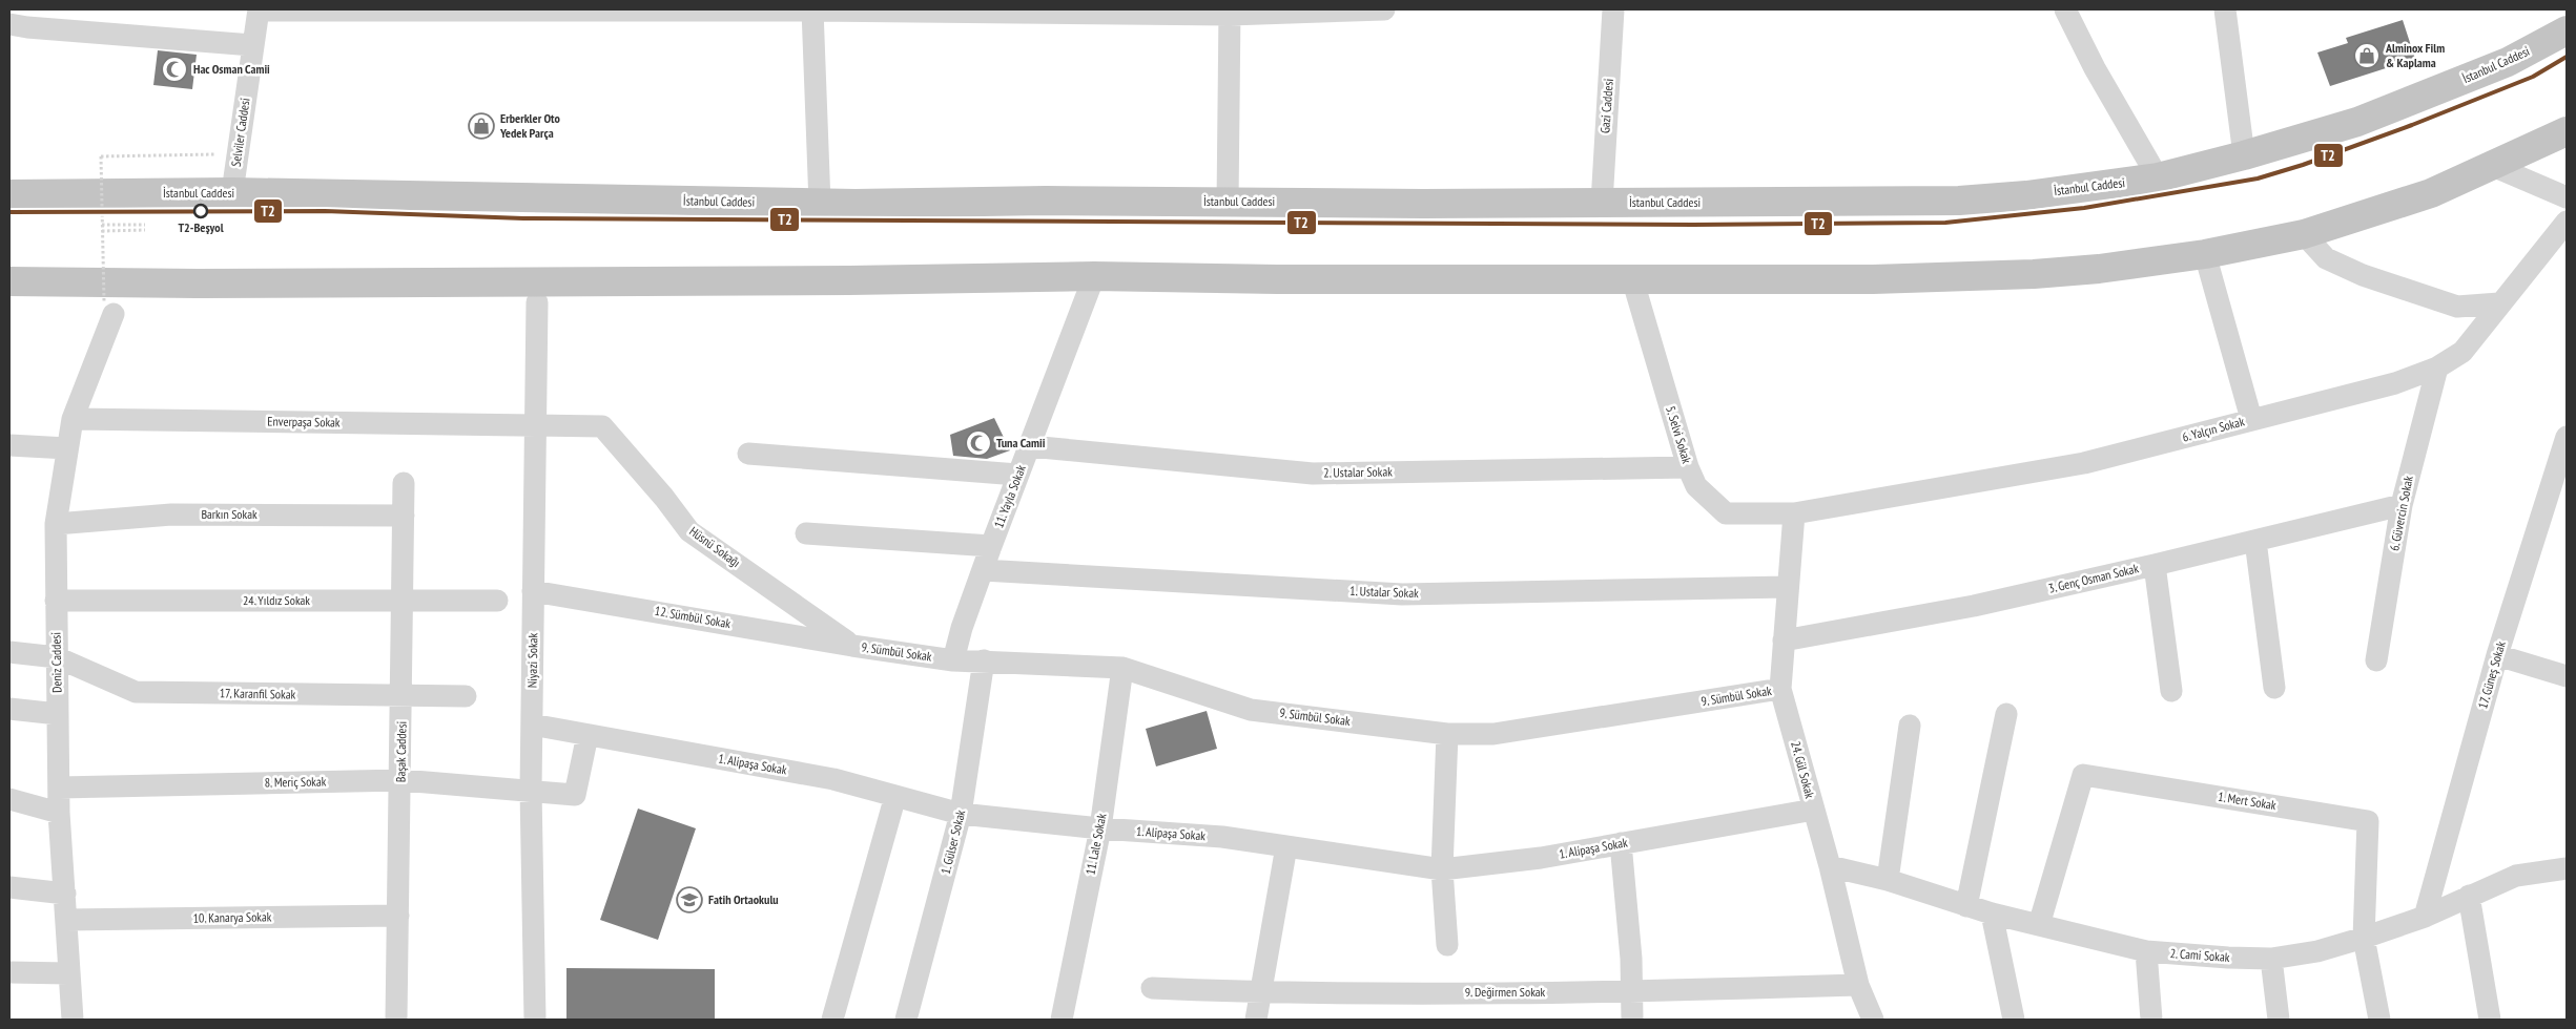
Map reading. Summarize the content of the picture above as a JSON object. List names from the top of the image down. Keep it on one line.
{"streets":{"highway":["İstanbul Caddesi"],"street":["Gazi Caddesi","Selviler Caddesi","Enverpaşa Sokak","6. Yalçın Sokak","5. Selvi Sokak","2. Ustalar Sokak","11. Yayla Sokak","6. Güvercin Sokak","Barkın Sokak","Hüsnü Sokağı","3. Genç Osman Sokak","1. Ustalar Sokak","24. Yıldız Sokak","12. Sümbül Sokak","9. Sümbül Sokak","Niyazi Sokak","Deniz Caddesi","17. Güneş Sokak","17. Karanfil Sokak","Başak Caddesi","1. Alipaşa Sokak","24. Gül Sokak","8. Meriç Sokak","1. Mert Sokak","1. Gülser Sokak","11. Lale Sokak","10. Kanarya Sokak","2. Cami Sokak","9. Değirmen Sokak"]},"crossings":[["İstanbul Caddesi","Gazi Caddesi"],["İstanbul Caddesi","Selviler Caddesi"],["Enverpaşa Sokak","Hüsnü Sokağı"],["Enverpaşa Sokak","Niyazi Sokak"],["Enverpaşa Sokak","Deniz Caddesi"],["6. Yalçın Sokak","5. Selvi Sokak"],["6. Yalçın Sokak","6. Güvercin Sokak"],["6. Yalçın Sokak","24. Gül Sokak"],["5. Selvi Sokak","2. Ustalar Sokak"],["5. Selvi Sokak","24. Gül Sokak"],["2. Ustalar Sokak","11. Yayla Sokak"],["11. Yayla Sokak","1. Ustalar Sokak"],["11. Yayla Sokak","9. Sümbül Sokak"],["6. Güvercin Sokak","3. Genç Osman Sokak"],["Barkın Sokak","Deniz Caddesi"],["Barkın Sokak","Başak Caddesi"],["Hüsnü Sokağı","12. Sümbül Sokak"],["Hüsnü Sokağı","9. Sümbül Sokak"],["Hüsnü Sokağı","Niyazi Sokak"],["3. Genç Osman Sokak","24. Gül Sokak"],["1. Ustalar Sokak","24. Gül Sokak"],["24. Yıldız Sokak","Deniz Caddesi"],["24. Yıldız Sokak","Başak Caddesi"],["12. Sümbül Sokak","9. Sümbül Sokak"],["12. Sümbül Sokak","Niyazi Sokak"],["9. Sümbül Sokak","24. Gül Sokak"],["9. Sümbül Sokak","1. Gülser Sokak"],["9. Sümbül Sokak","11. Lale Sokak"],["Niyazi Sokak","1. Alipaşa Sokak"],["Niyazi Sokak","8. Meriç Sokak"],["Deniz Caddesi","17. Karanfil Sokak"],["Deniz Caddesi","8. Meriç Sokak"],["Deniz Caddesi","10. Kanarya Sokak"],["17. Güneş Sokak","2. Cami Sokak"],["17. Karanfil Sokak","Başak Caddesi"],["Başak Caddesi","8. Meriç Sokak"],["Başak Caddesi","10. Kanarya Sokak"],["1. Alipaşa Sokak","24. Gül Sokak"],["1. Alipaşa Sokak","8. Meriç Sokak"],["1. Alipaşa Sokak","1. Gülser Sokak"],["1. Alipaşa Sokak","11. Lale Sokak"],["24. Gül Sokak","2. Cami Sokak"],["24. Gül Sokak","9. Değirmen Sokak"],["1. Mert Sokak","2. Cami Sokak"]],"places":{"shop":["Alminox Film & Kaplama","Erberkler Oto Yedek Parça"],"mosque":["Hac Osman Camii","Tuna Camii"],"other":["T2-Beşyol"],"school or university":["Fatih Ortaokulu"]},"lines":["transit line T2"]}
